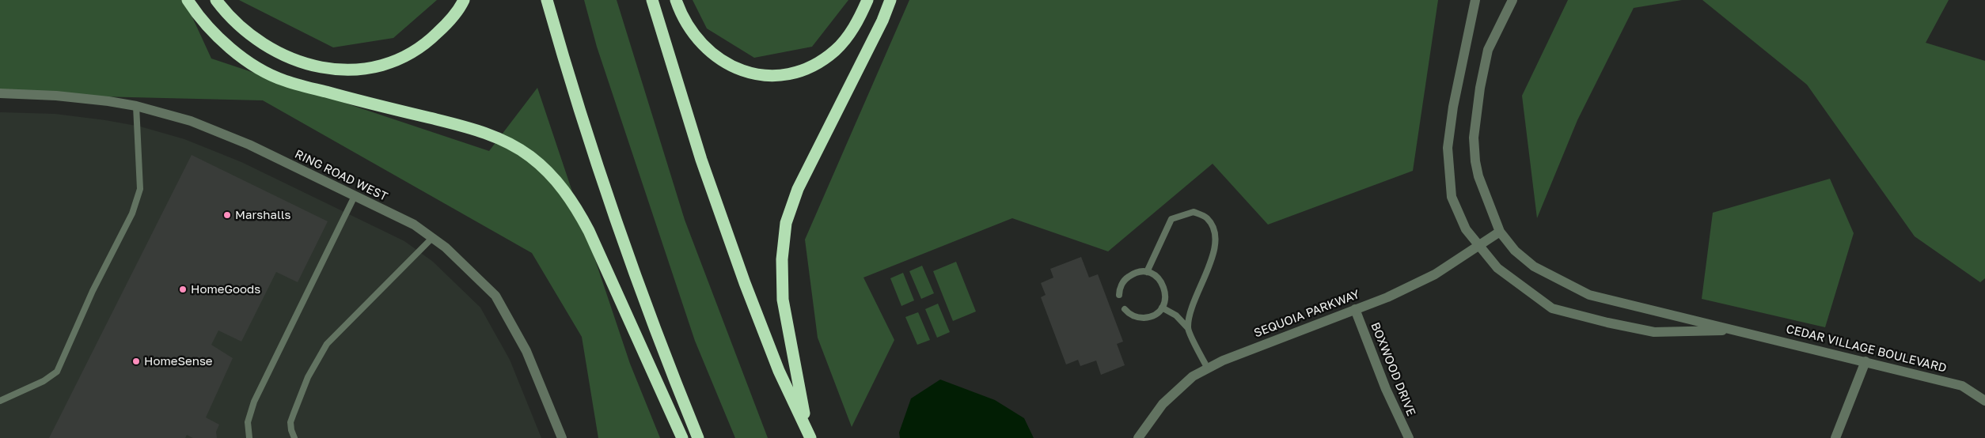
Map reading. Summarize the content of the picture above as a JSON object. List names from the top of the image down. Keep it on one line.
{"streets":{"street":["RING ROAD WEST","SEQUOIA PARKWAY","CEDAR VILLAGE BOULEVARD","BOXWOOD DRIVE"]},"crossings":[["SEQUOIA PARKWAY","CEDAR VILLAGE BOULEVARD"],["SEQUOIA PARKWAY","BOXWOOD DRIVE"]],"places":["Marshalls","HomeGoods","HomeSense"]}
